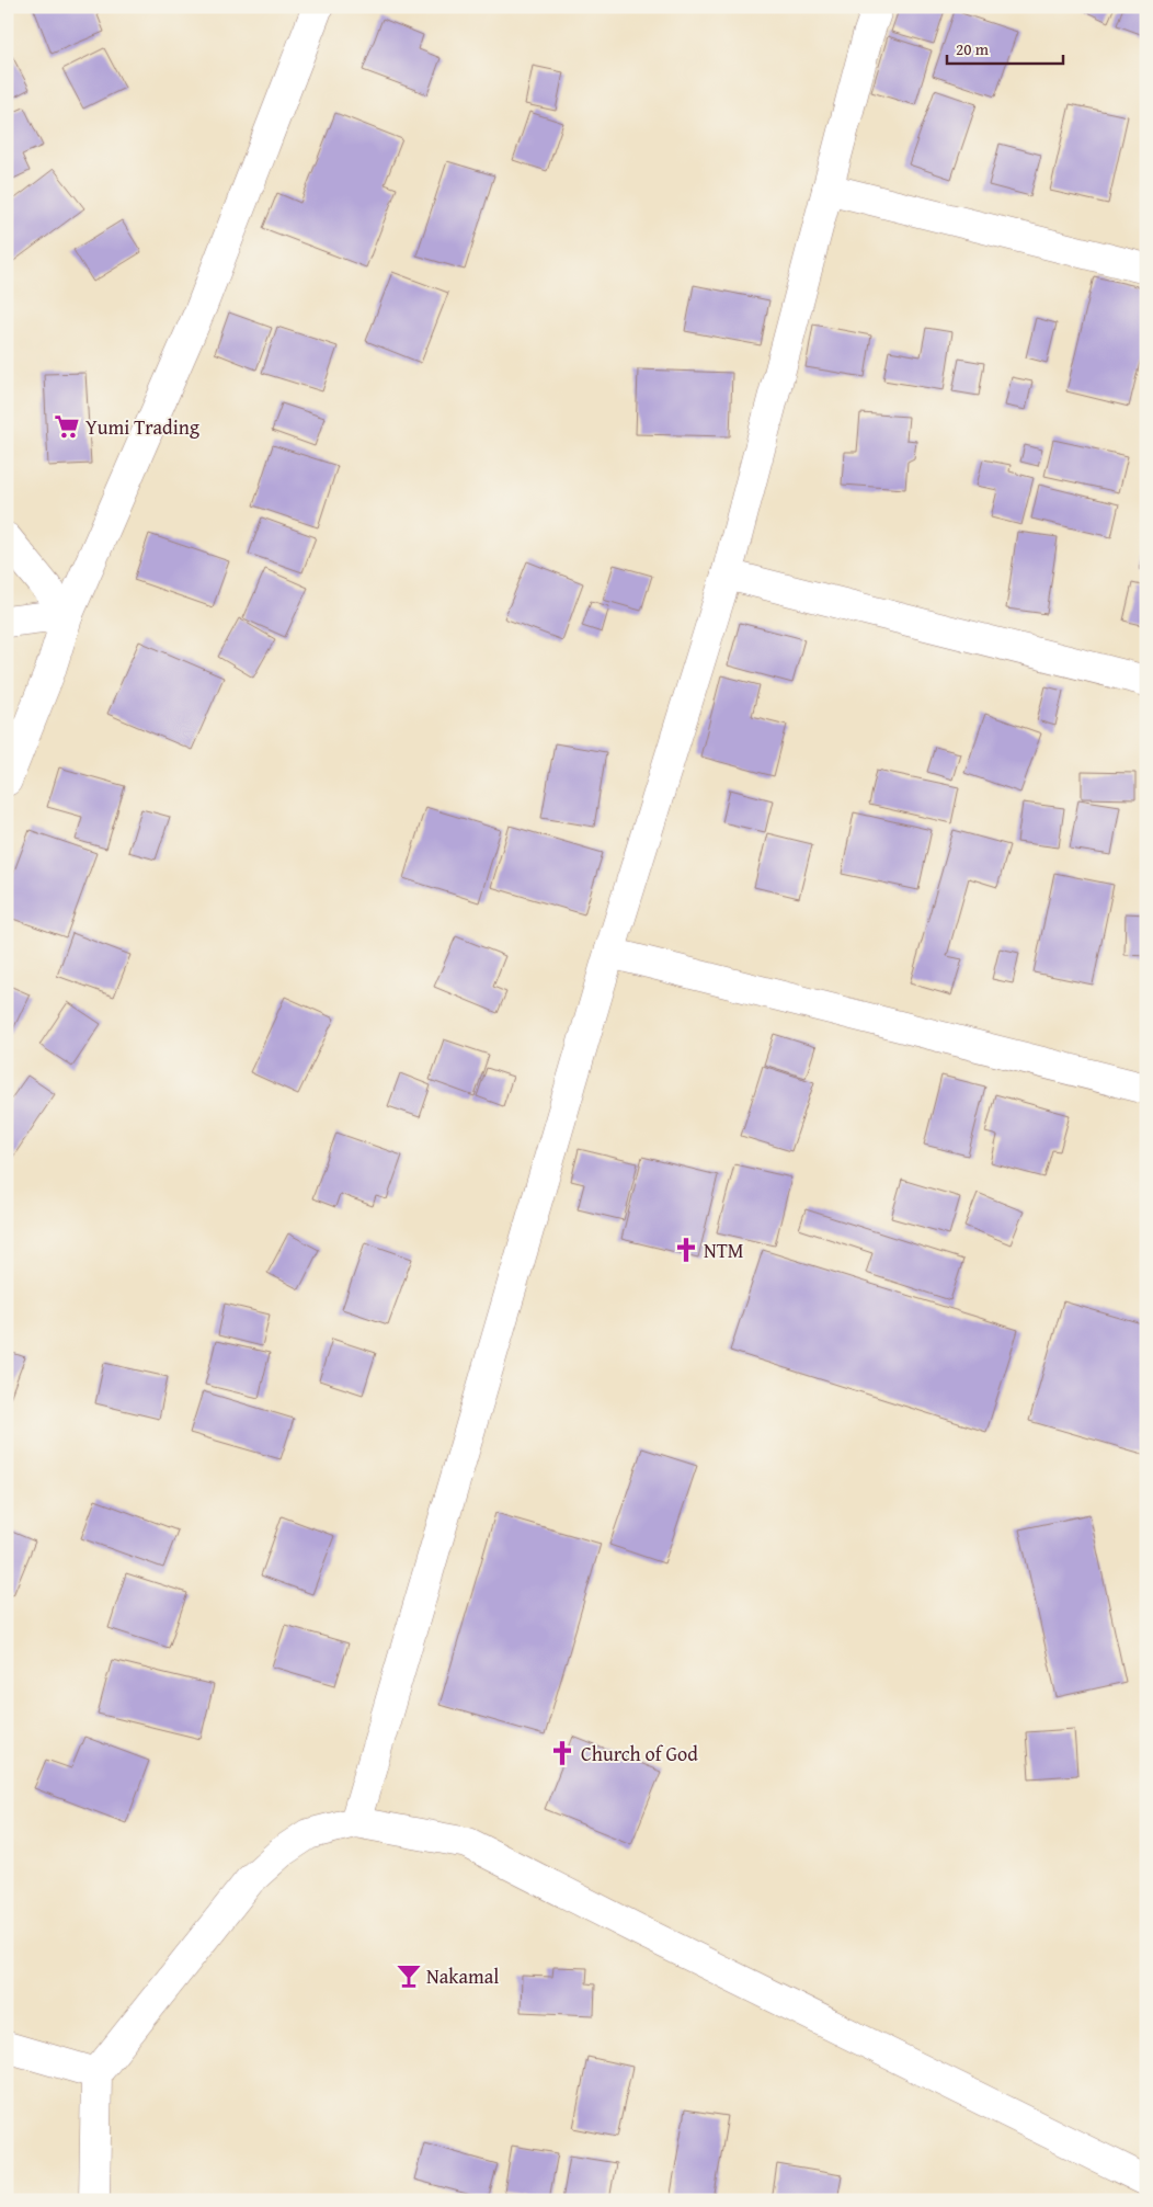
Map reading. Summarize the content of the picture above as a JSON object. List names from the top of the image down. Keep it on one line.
{"places":{"supermarket":["Yumi Trading"],"church":["NTM","Church of God"],"bar":["Nakamal"]},"scale_bar":"20 m"}
